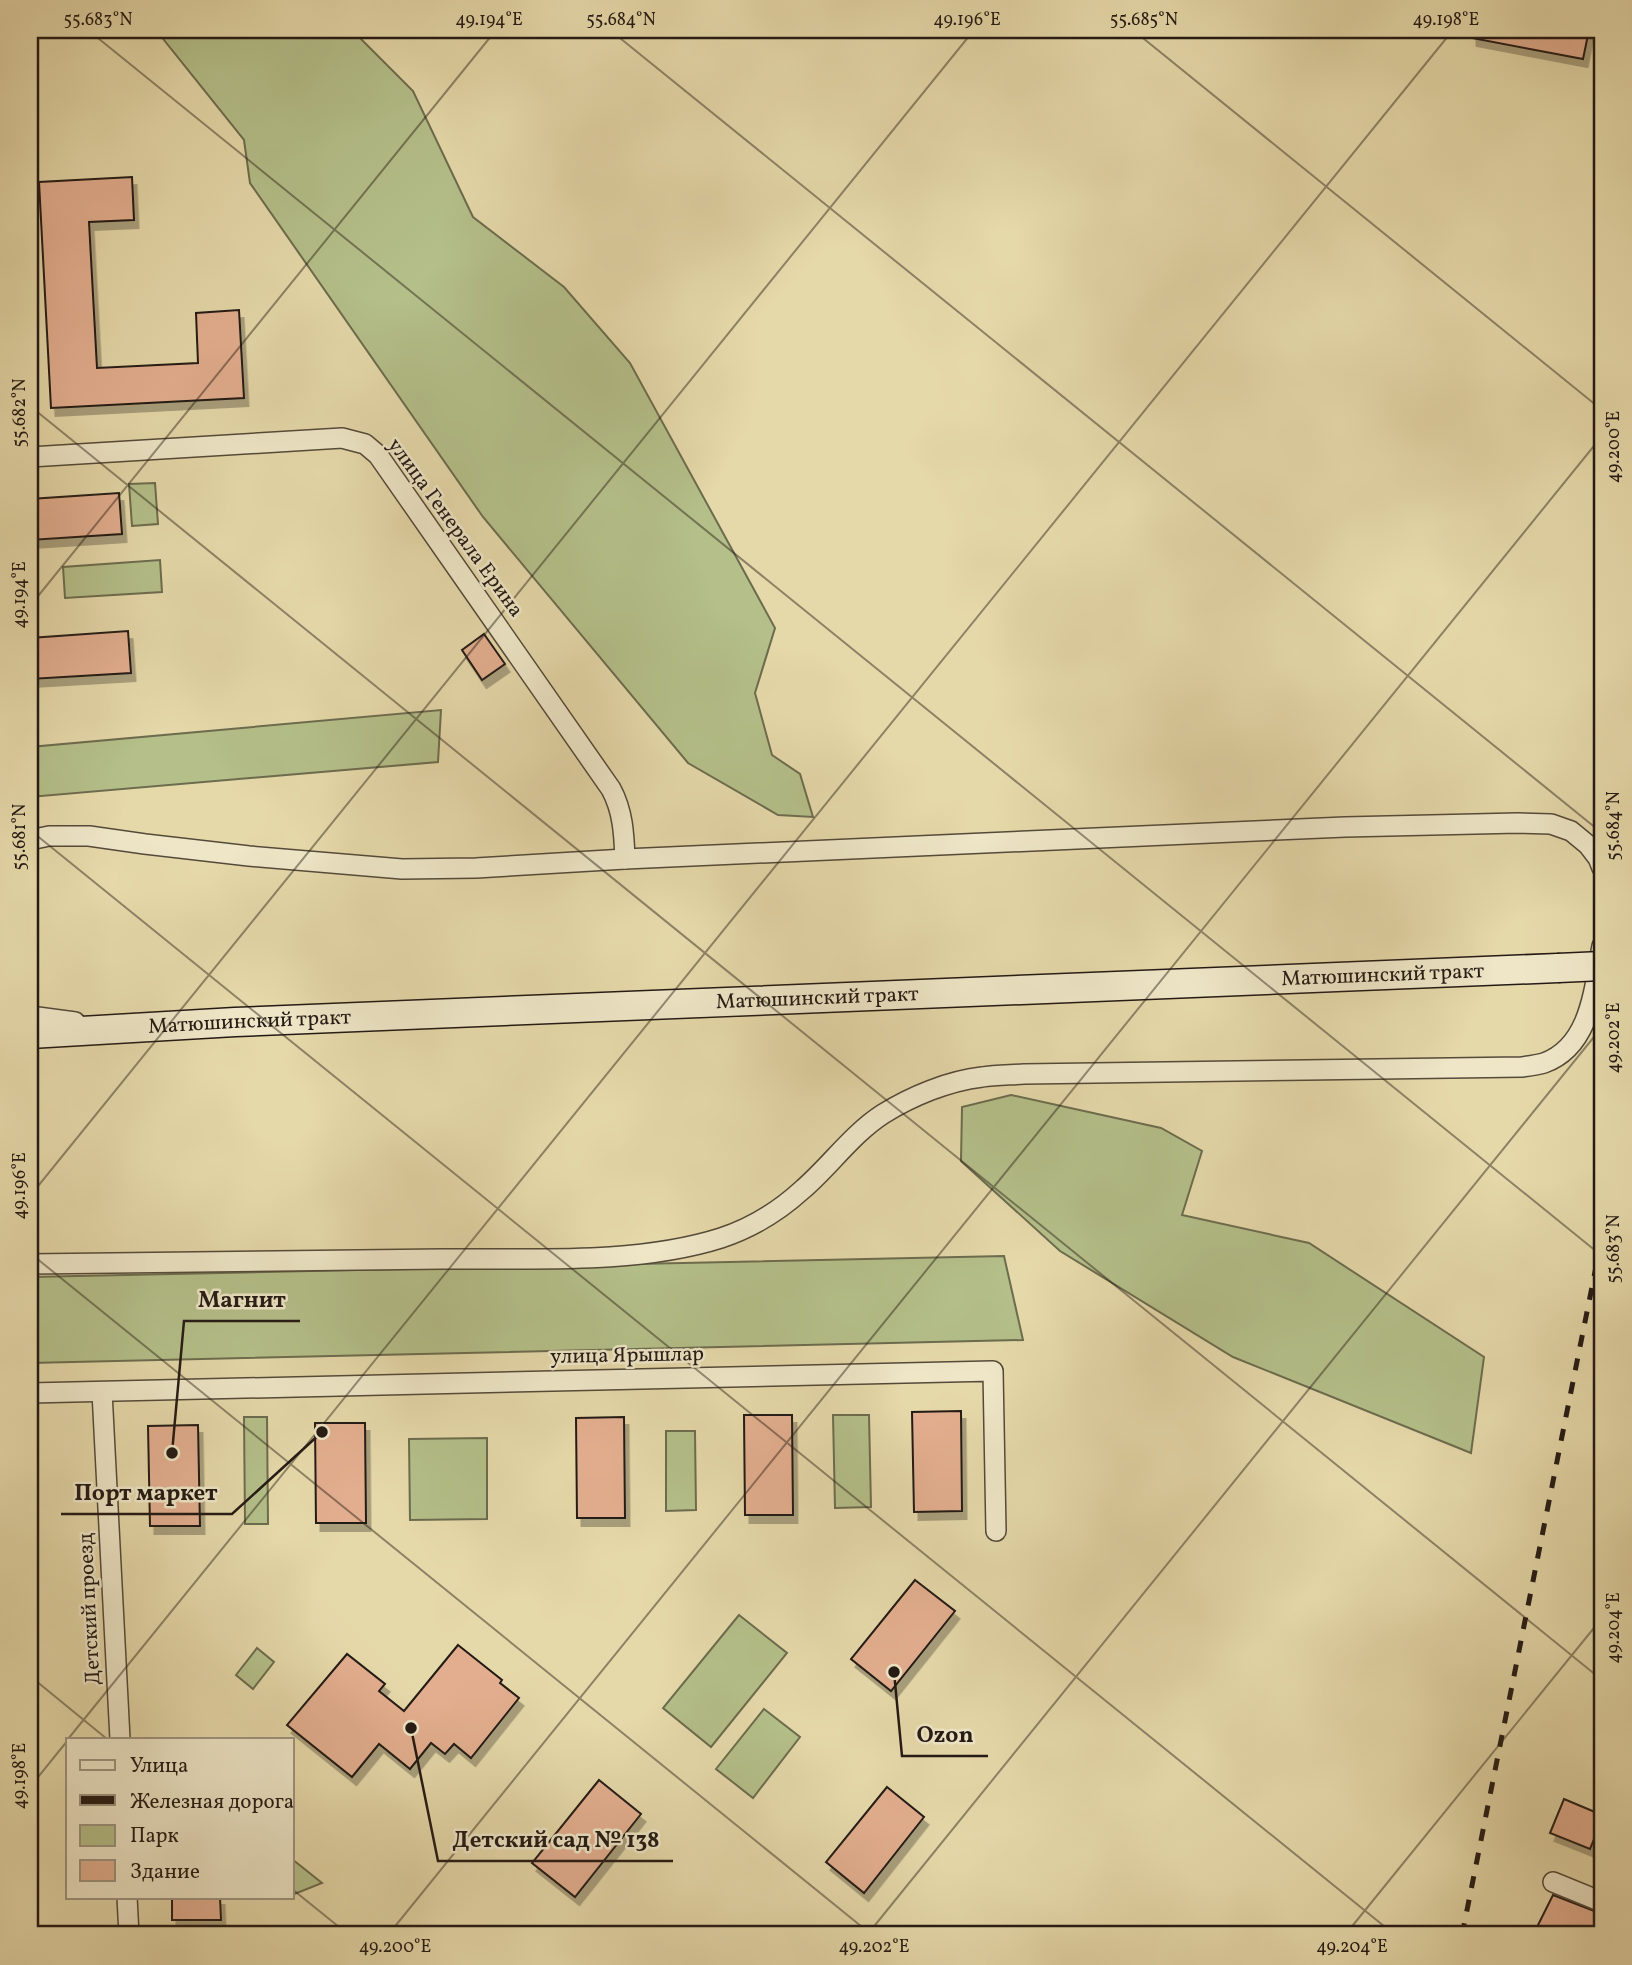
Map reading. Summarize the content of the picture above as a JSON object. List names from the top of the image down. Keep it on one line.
{"streets":{"main road":["Матюшинский тракт"],"street":["улица Генерала Ерина","улица Ярышлар","Детский проезд"]},"crossings":[["улица Ярышлар","Детский проезд"]],"places":["Порт маркет","Магнит","Ozon","Детский сад № 138"],"legend":["Улица","Железная дорога","Парк","Здание"],"coordinates":["55.683°N","49.194°E","55.684°N","49.196°E","55.685°N","49.198°E","55.682°N","49.200°E","55.681°N","49.202°E","49.204°E"]}
